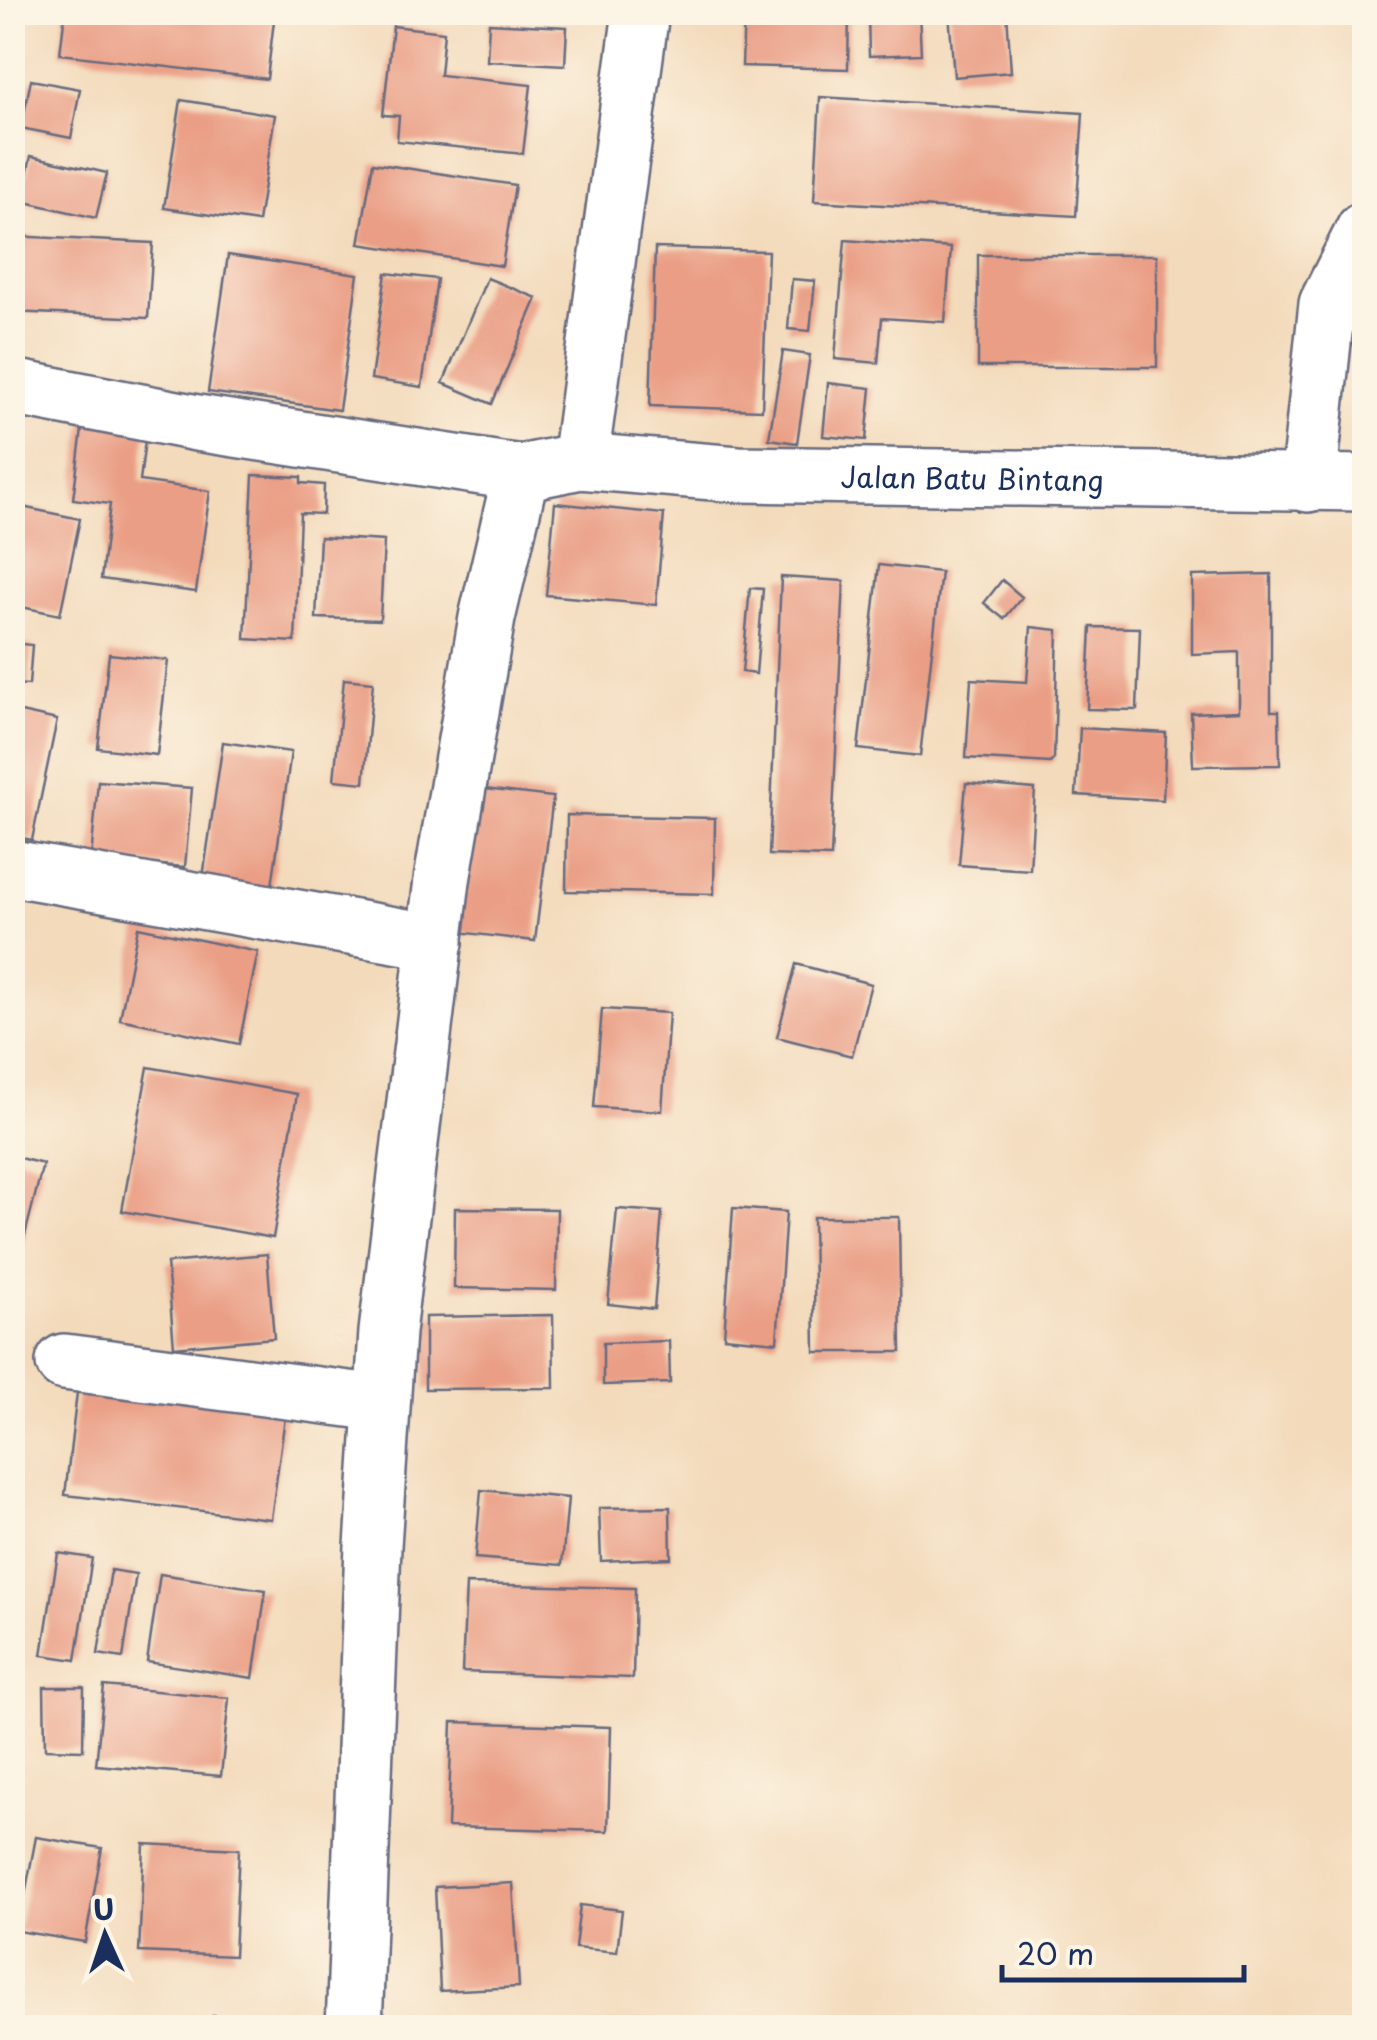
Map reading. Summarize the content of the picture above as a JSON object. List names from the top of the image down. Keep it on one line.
{"streets":{"street":["Jalan Batu Bintang"]},"scale_bar":"20 m","north":"top"}
